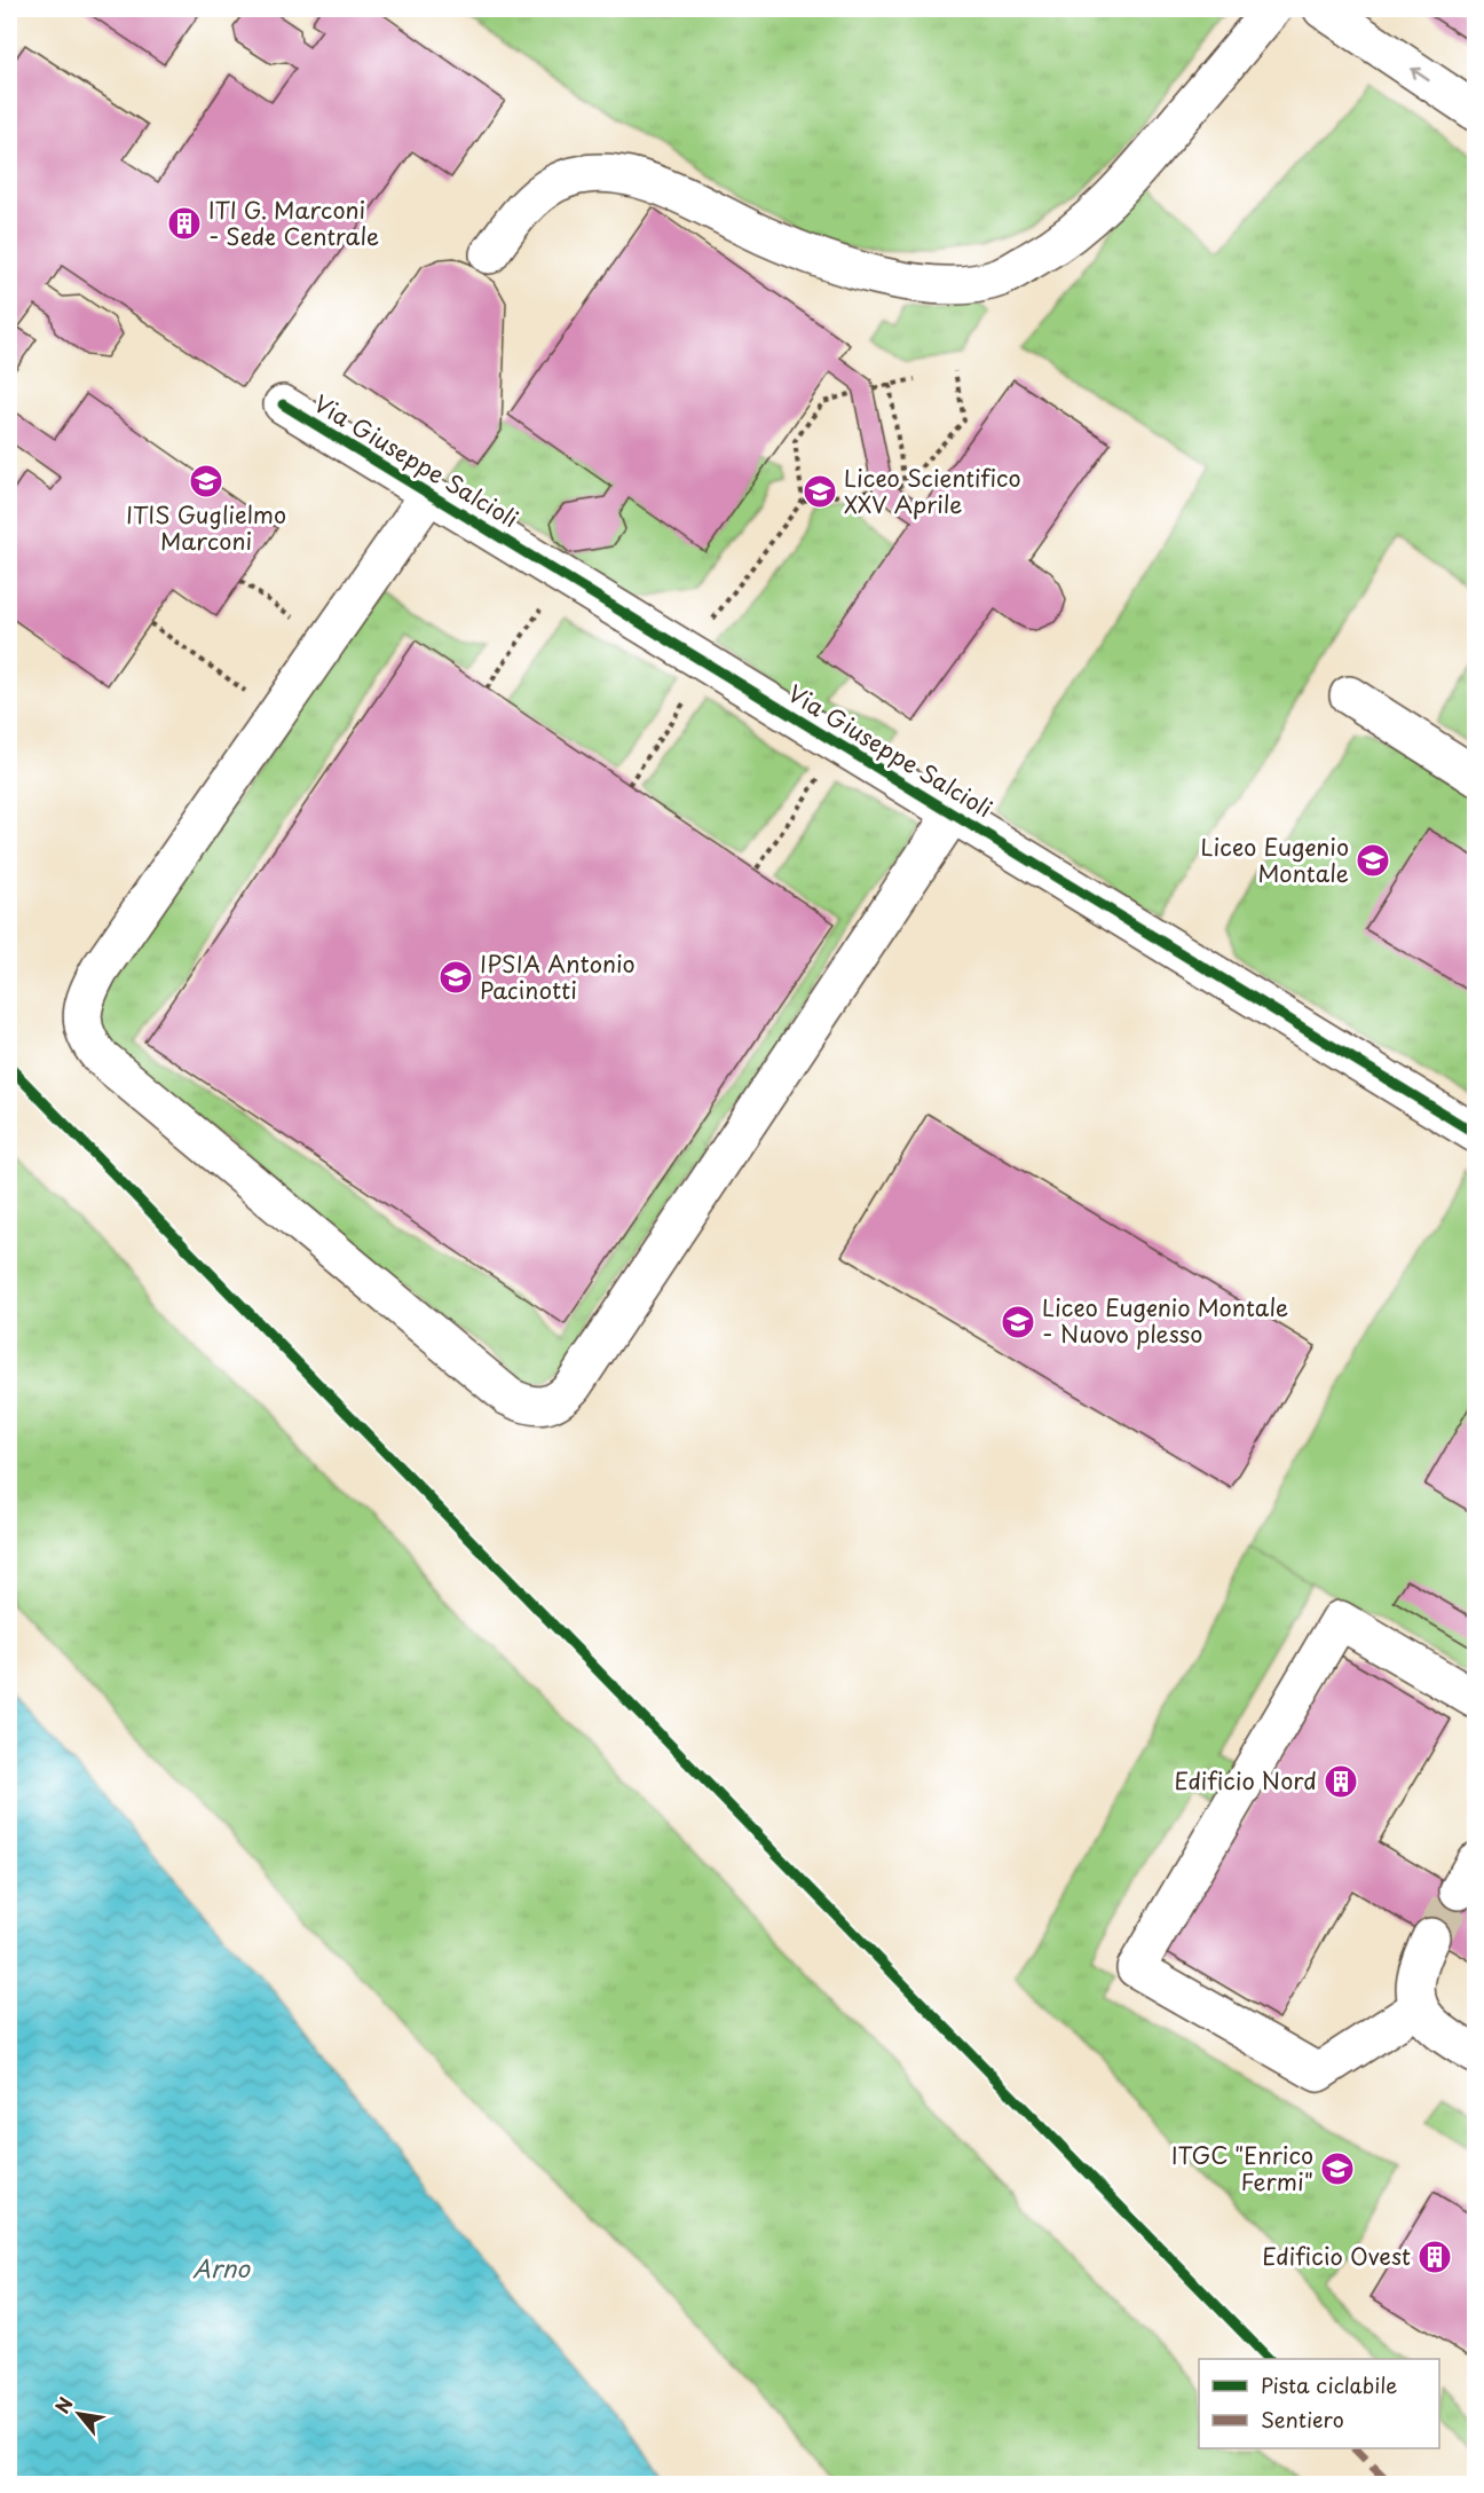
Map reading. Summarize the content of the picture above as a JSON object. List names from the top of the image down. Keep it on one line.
{"streets":{"street":["Via Giuseppe Salcioli"]},"water":["Arno"],"places":{"building":["ITI G. Marconi - Sede Centrale","Edificio Nord","Edificio Ovest"],"school or university":["ITIS Guglielmo Marconi","Liceo Scientifico XXV Aprile","Liceo Eugenio Montale","IPSIA Antonio Pacinotti","Liceo Eugenio Montale - Nuovo plesso","ITGC \"Enrico Fermi\""]},"legend":["Pista ciclabile","Sentiero"],"north":"top left"}
